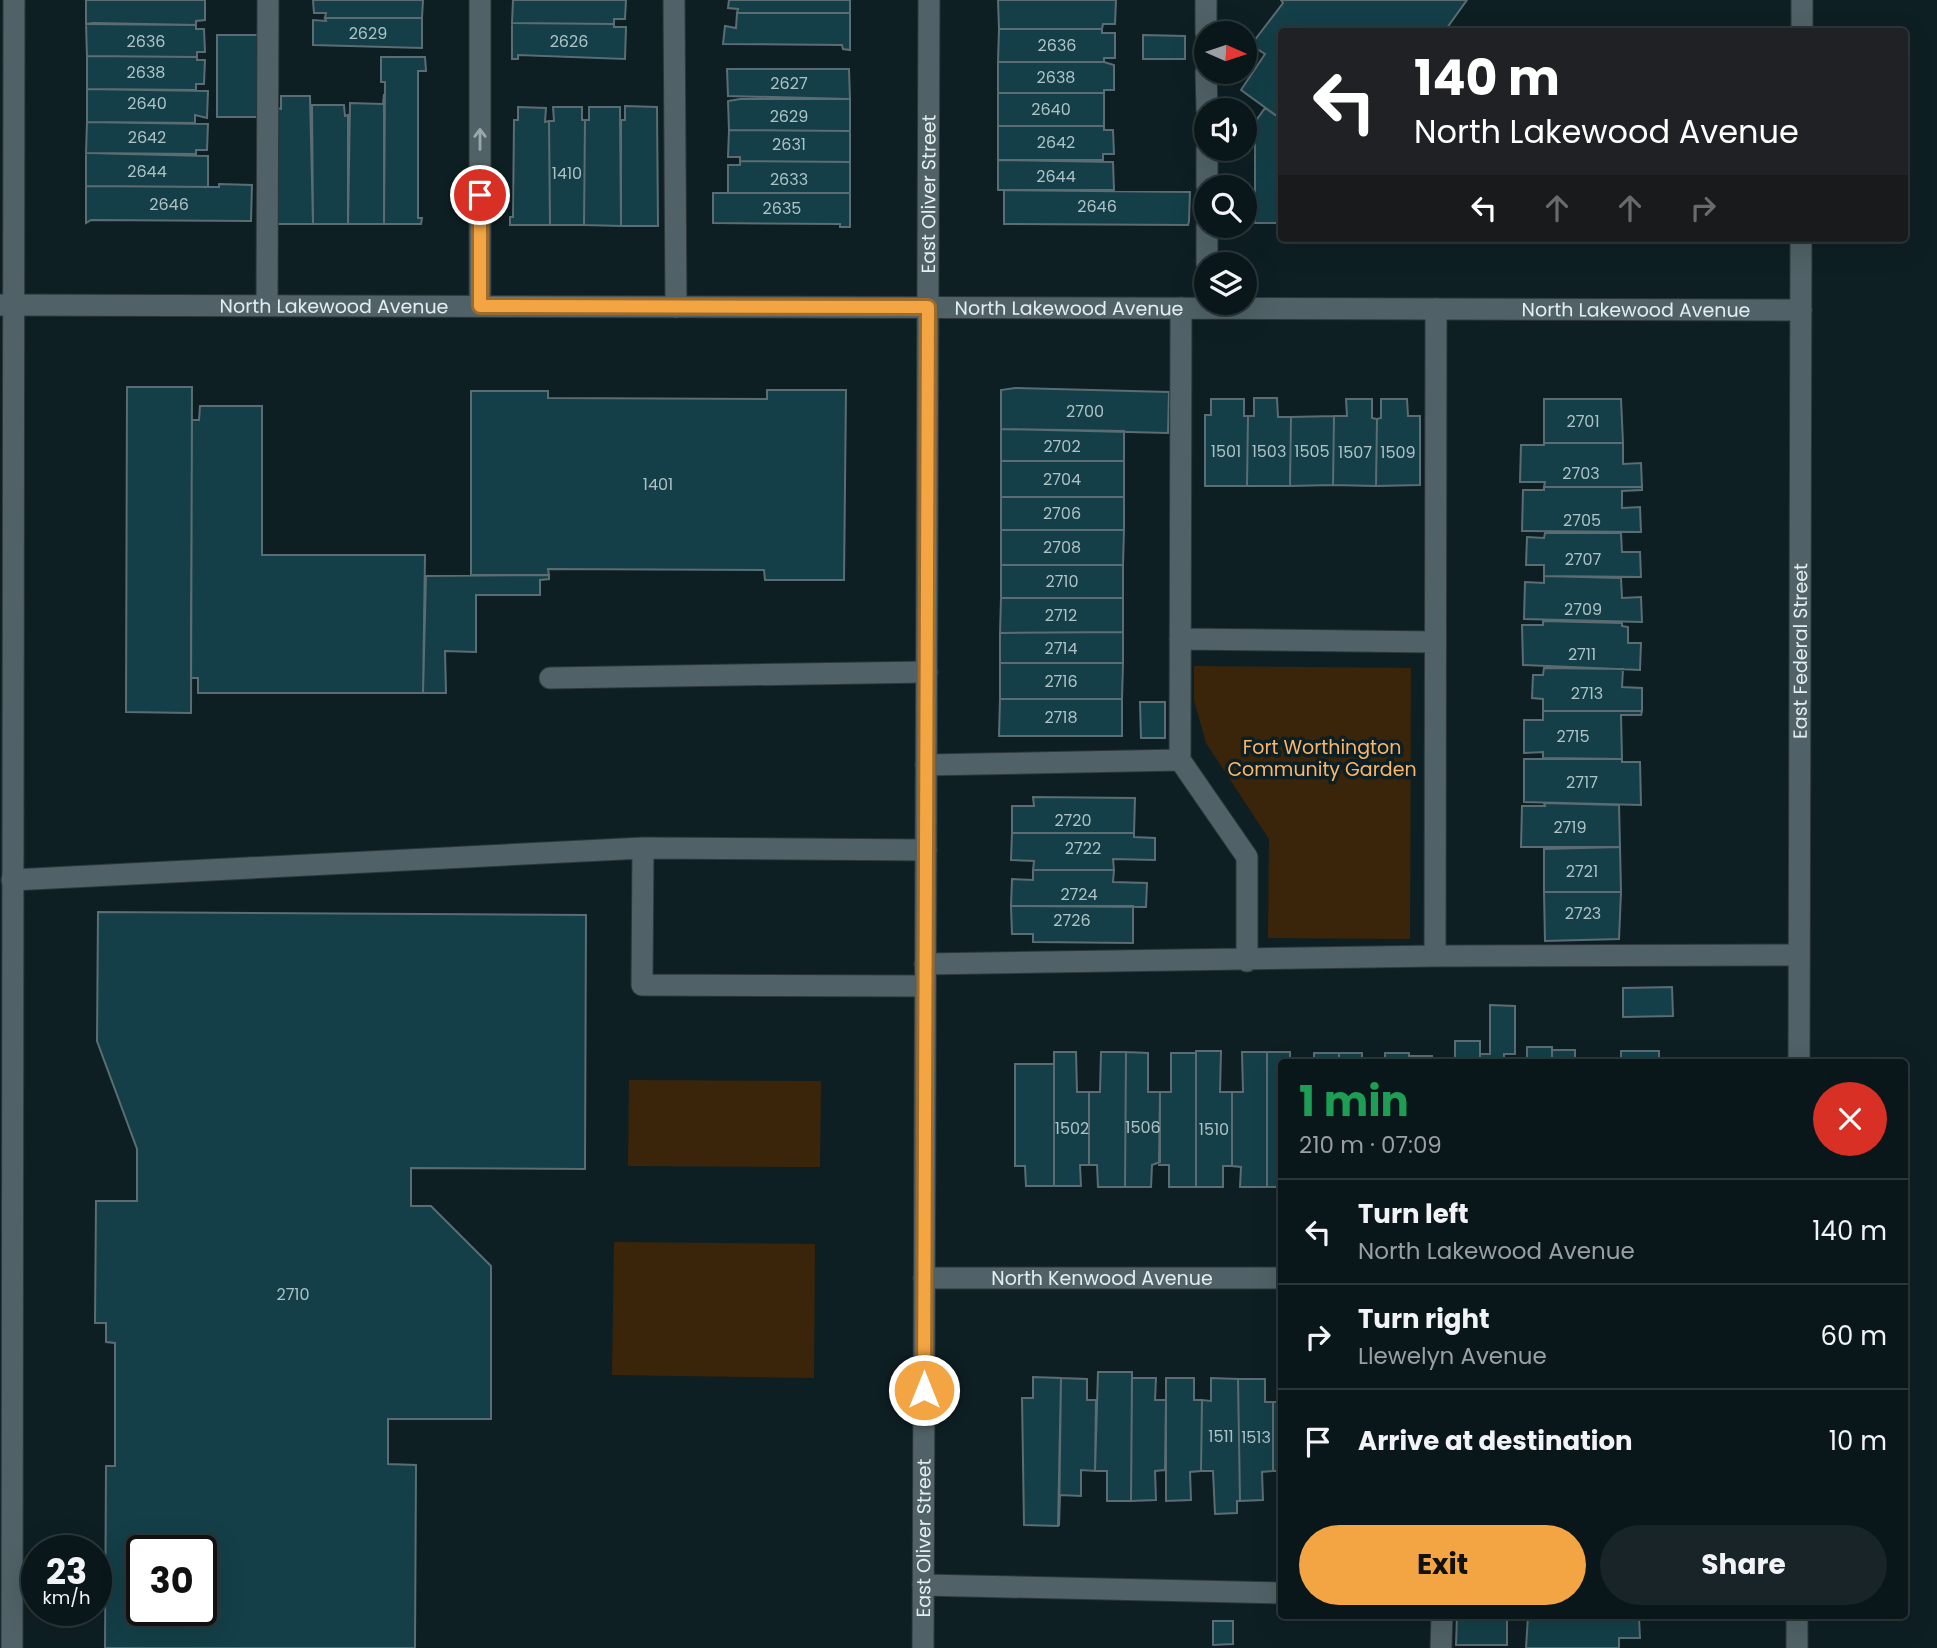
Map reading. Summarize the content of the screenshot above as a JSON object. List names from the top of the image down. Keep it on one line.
{"streets":{"street":["East Oliver Street","North Lakewood Avenue","East Federal Street","North Kenwood Avenue"]},"crossings":[["East Oliver Street","North Lakewood Avenue"],["East Oliver Street","North Kenwood Avenue"],["North Lakewood Avenue","East Federal Street"]],"parks":["Fort Worthington Community Garden"],"house_numbers":["2629","2636","2626","2636","2638","2638","2627","2640","2640","2629","2642","2642","2631","2644","1410","2644","2633","2646","2646","2635","2700","2701","2702","1501","1503","1505","1507","1509","2703","2704","1401","2706","2705","2708","2707","2710","2709","2712","2714","2711","2716","2713","2718","2715","2717","2720","2719","2722","2721","2724","2723","2726","1506","1502","1510","2710","1511","1513"],"north":"right","page":{"turn":["140 m","North Lakewood Avenue"],"heading":["1 min","210 m · 07:09"],"list":[{"name":"Turn left","note":"North Lakewood Avenue","value":"140 m"},{"name":"Turn right","note":"Llewelyn Avenue","value":"60 m"},{"name":"Arrive at destination","value":"10 m"}],"buttons":["Exit","Share"],"speed":"23 km/h","limit":"30"}}
